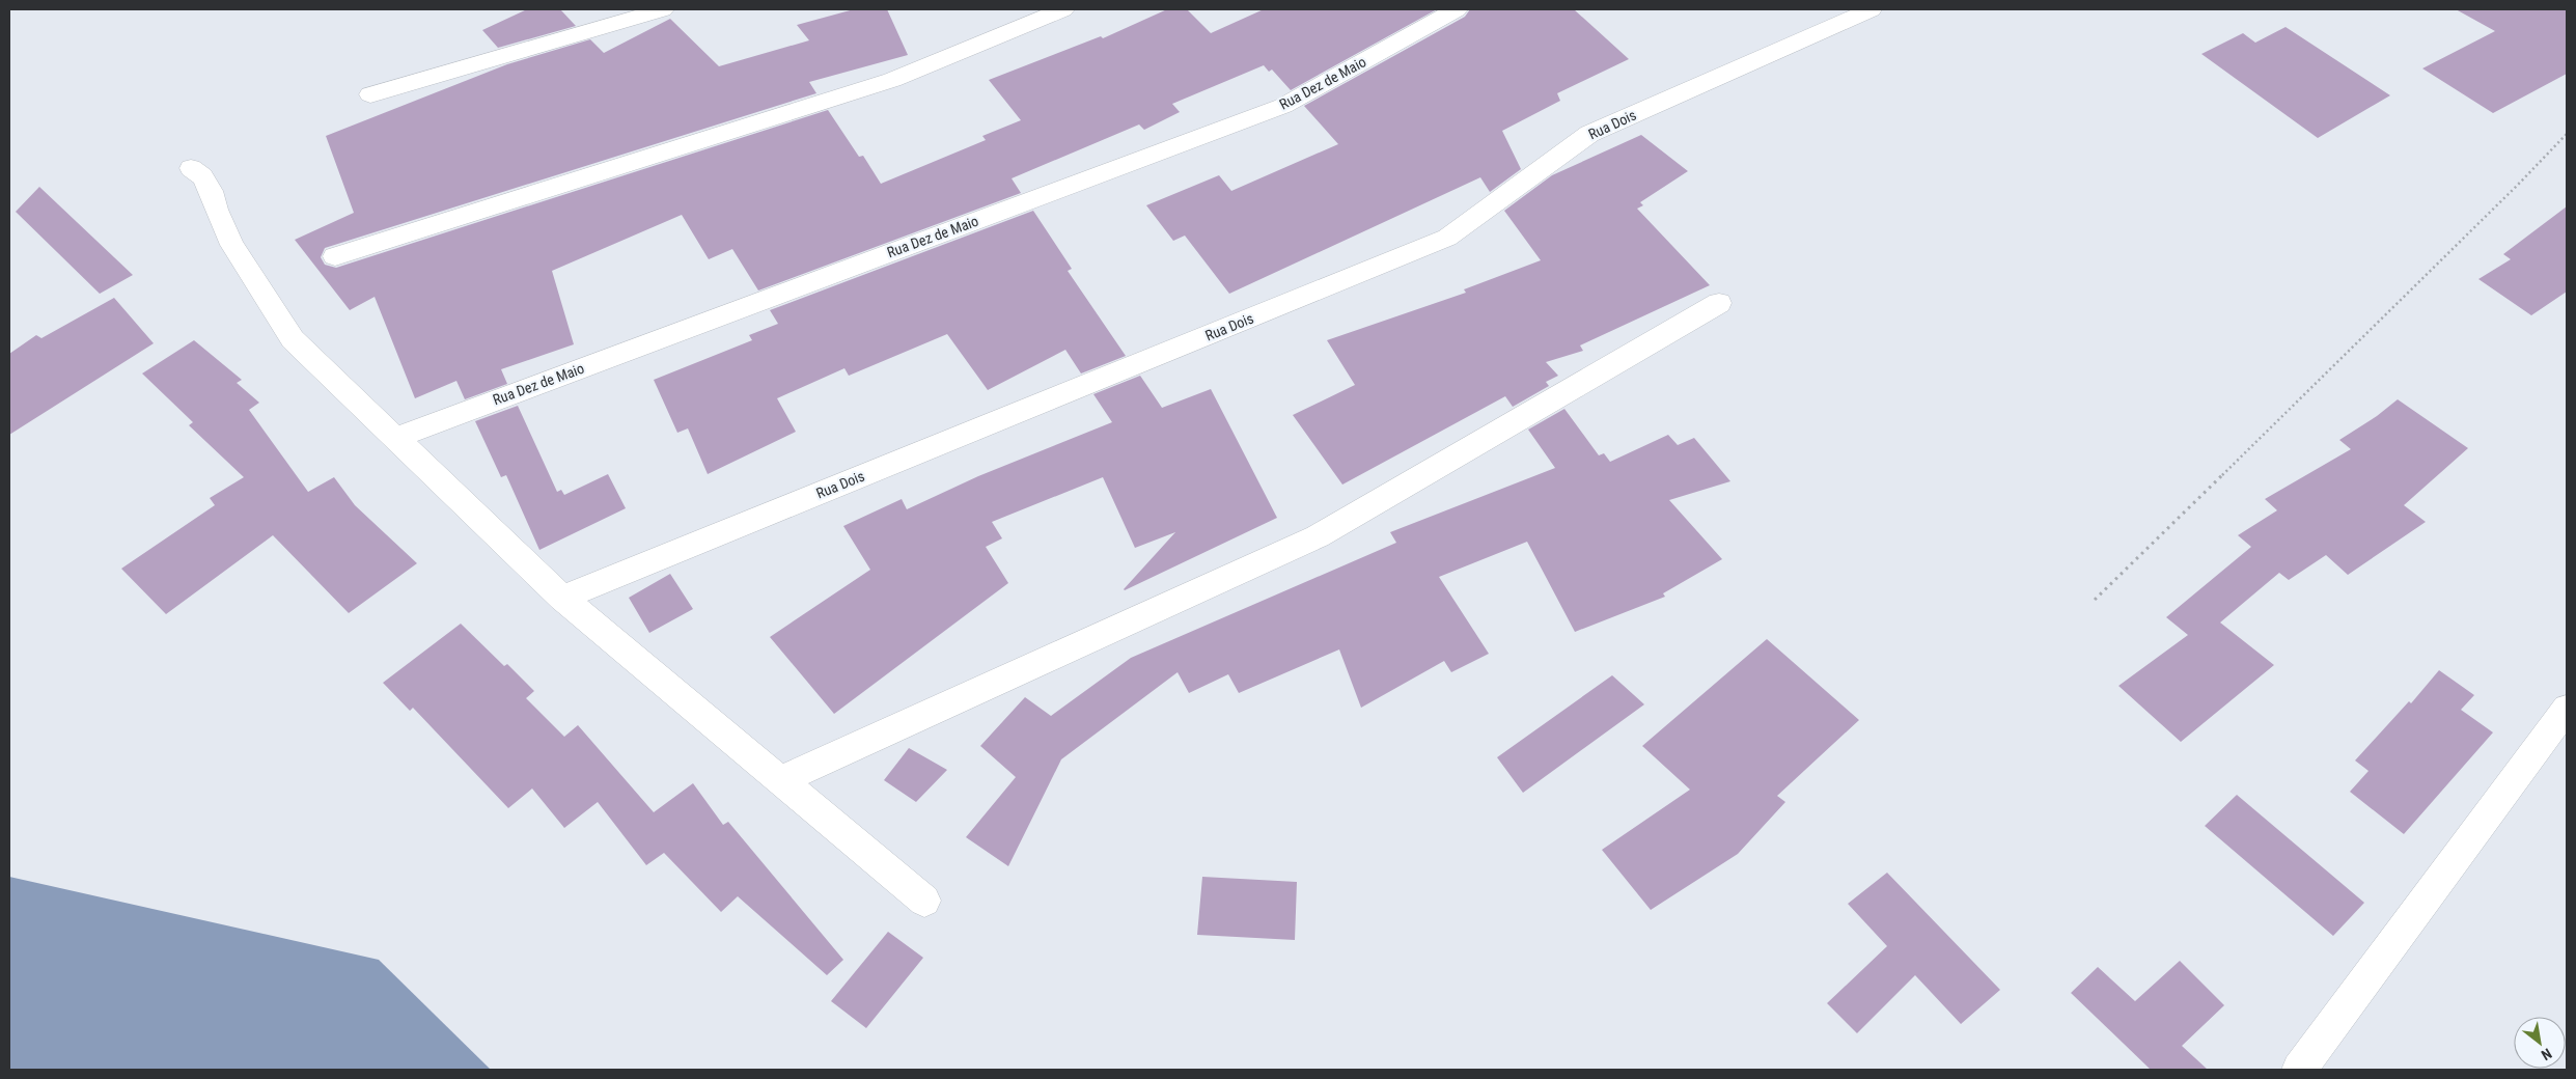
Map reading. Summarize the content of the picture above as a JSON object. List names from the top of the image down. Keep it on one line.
{"streets":{"street":["Rua Dez de Maio","Rua Dois"]},"north":"bottom right"}
